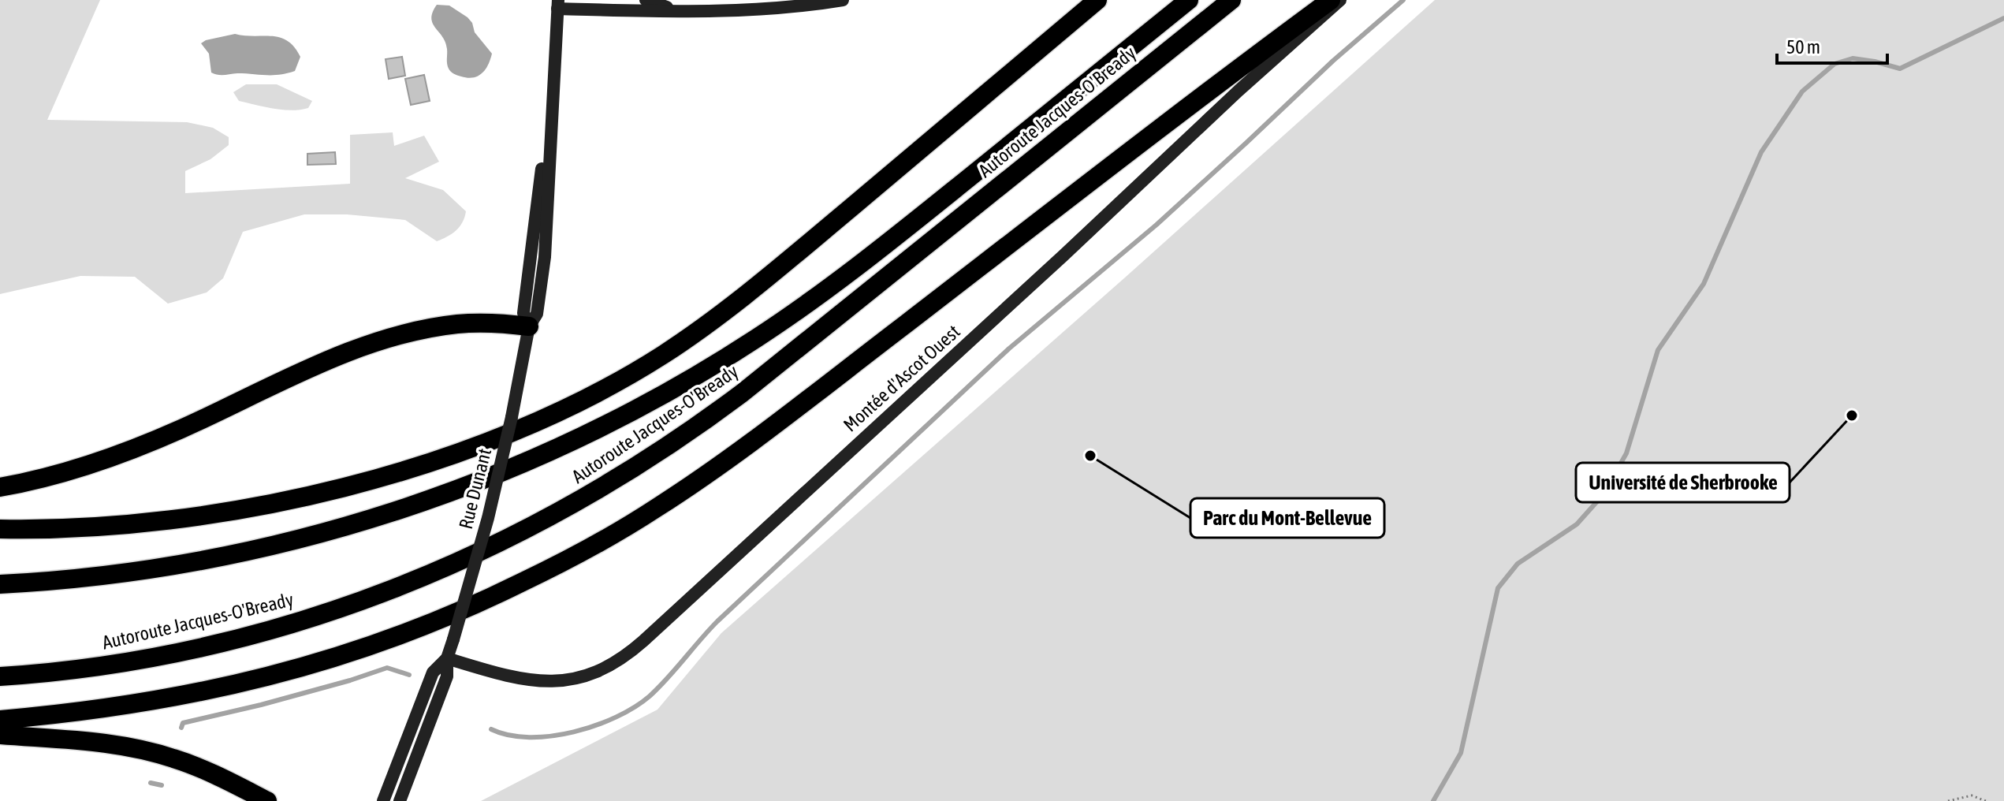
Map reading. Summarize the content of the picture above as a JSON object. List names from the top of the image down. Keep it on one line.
{"streets":{"highway":["Autoroute Jacques-O'Bready"],"street":["Montée d'Ascot Ouest","Rue Dunant"]},"crossings":[["Montée d'Ascot Ouest","Rue Dunant"]],"places":["Université de Sherbrooke","Parc du Mont-Bellevue"],"scale_bar":"50 m"}
